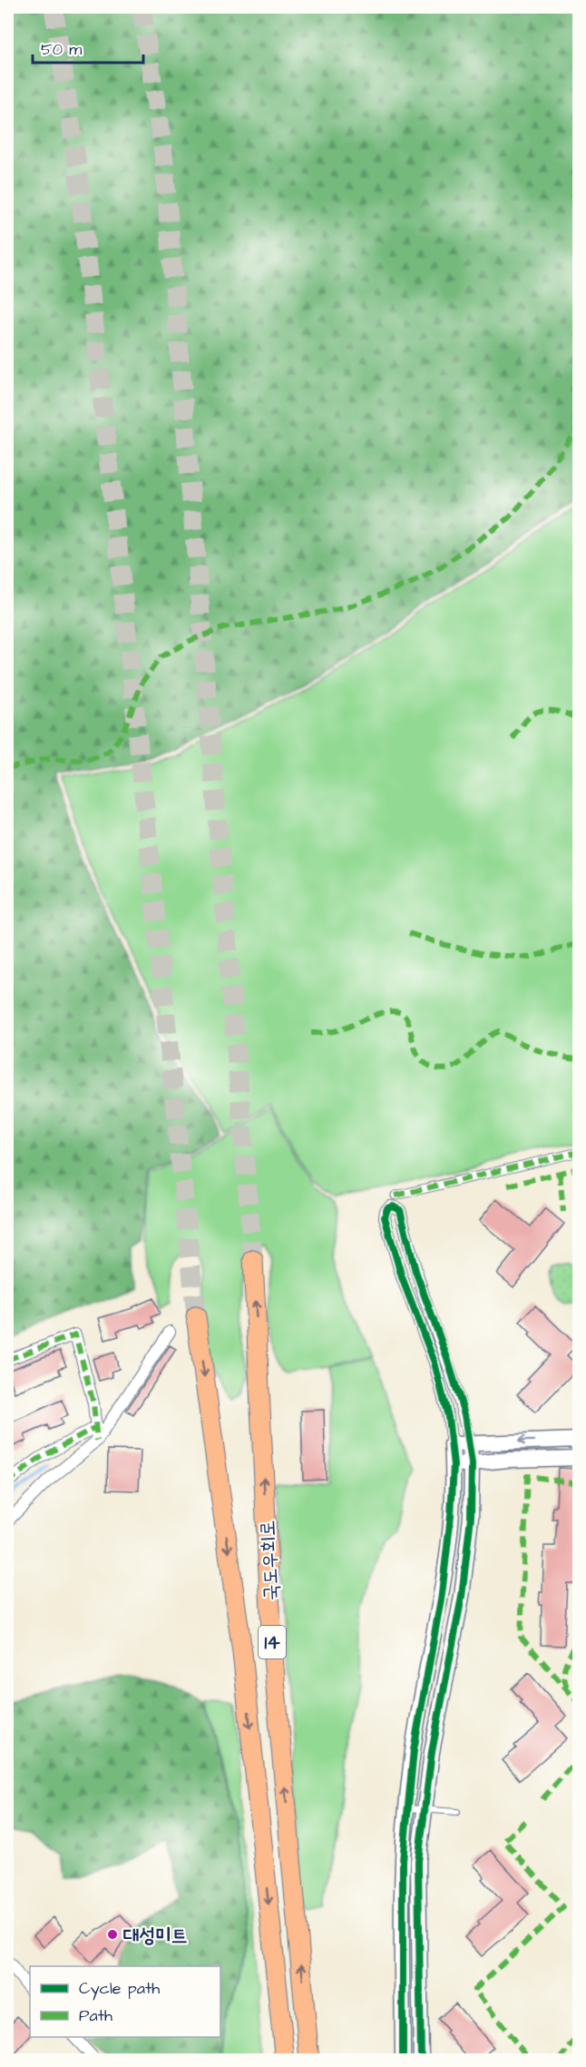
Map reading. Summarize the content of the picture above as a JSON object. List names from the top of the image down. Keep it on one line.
{"streets":{"highway":["국도우회로","14"]},"places":["대성미트"],"legend":["Cycle path","Path"],"scale_bar":"50 m"}
